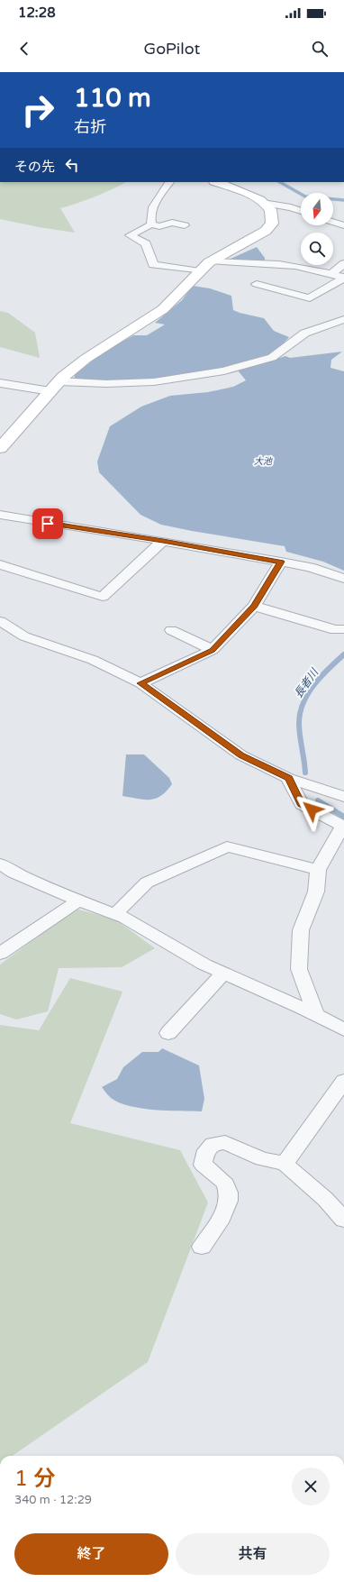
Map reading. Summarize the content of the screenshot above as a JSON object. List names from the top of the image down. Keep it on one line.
{"water":["大池","長者川"],"north":"bottom","page":{"status":"12:28","header":"GoPilot","turn":["110 m","右折"],"then":"その先","heading":["1 分","340 m · 12:29"],"buttons":["終了","共有"]}}
